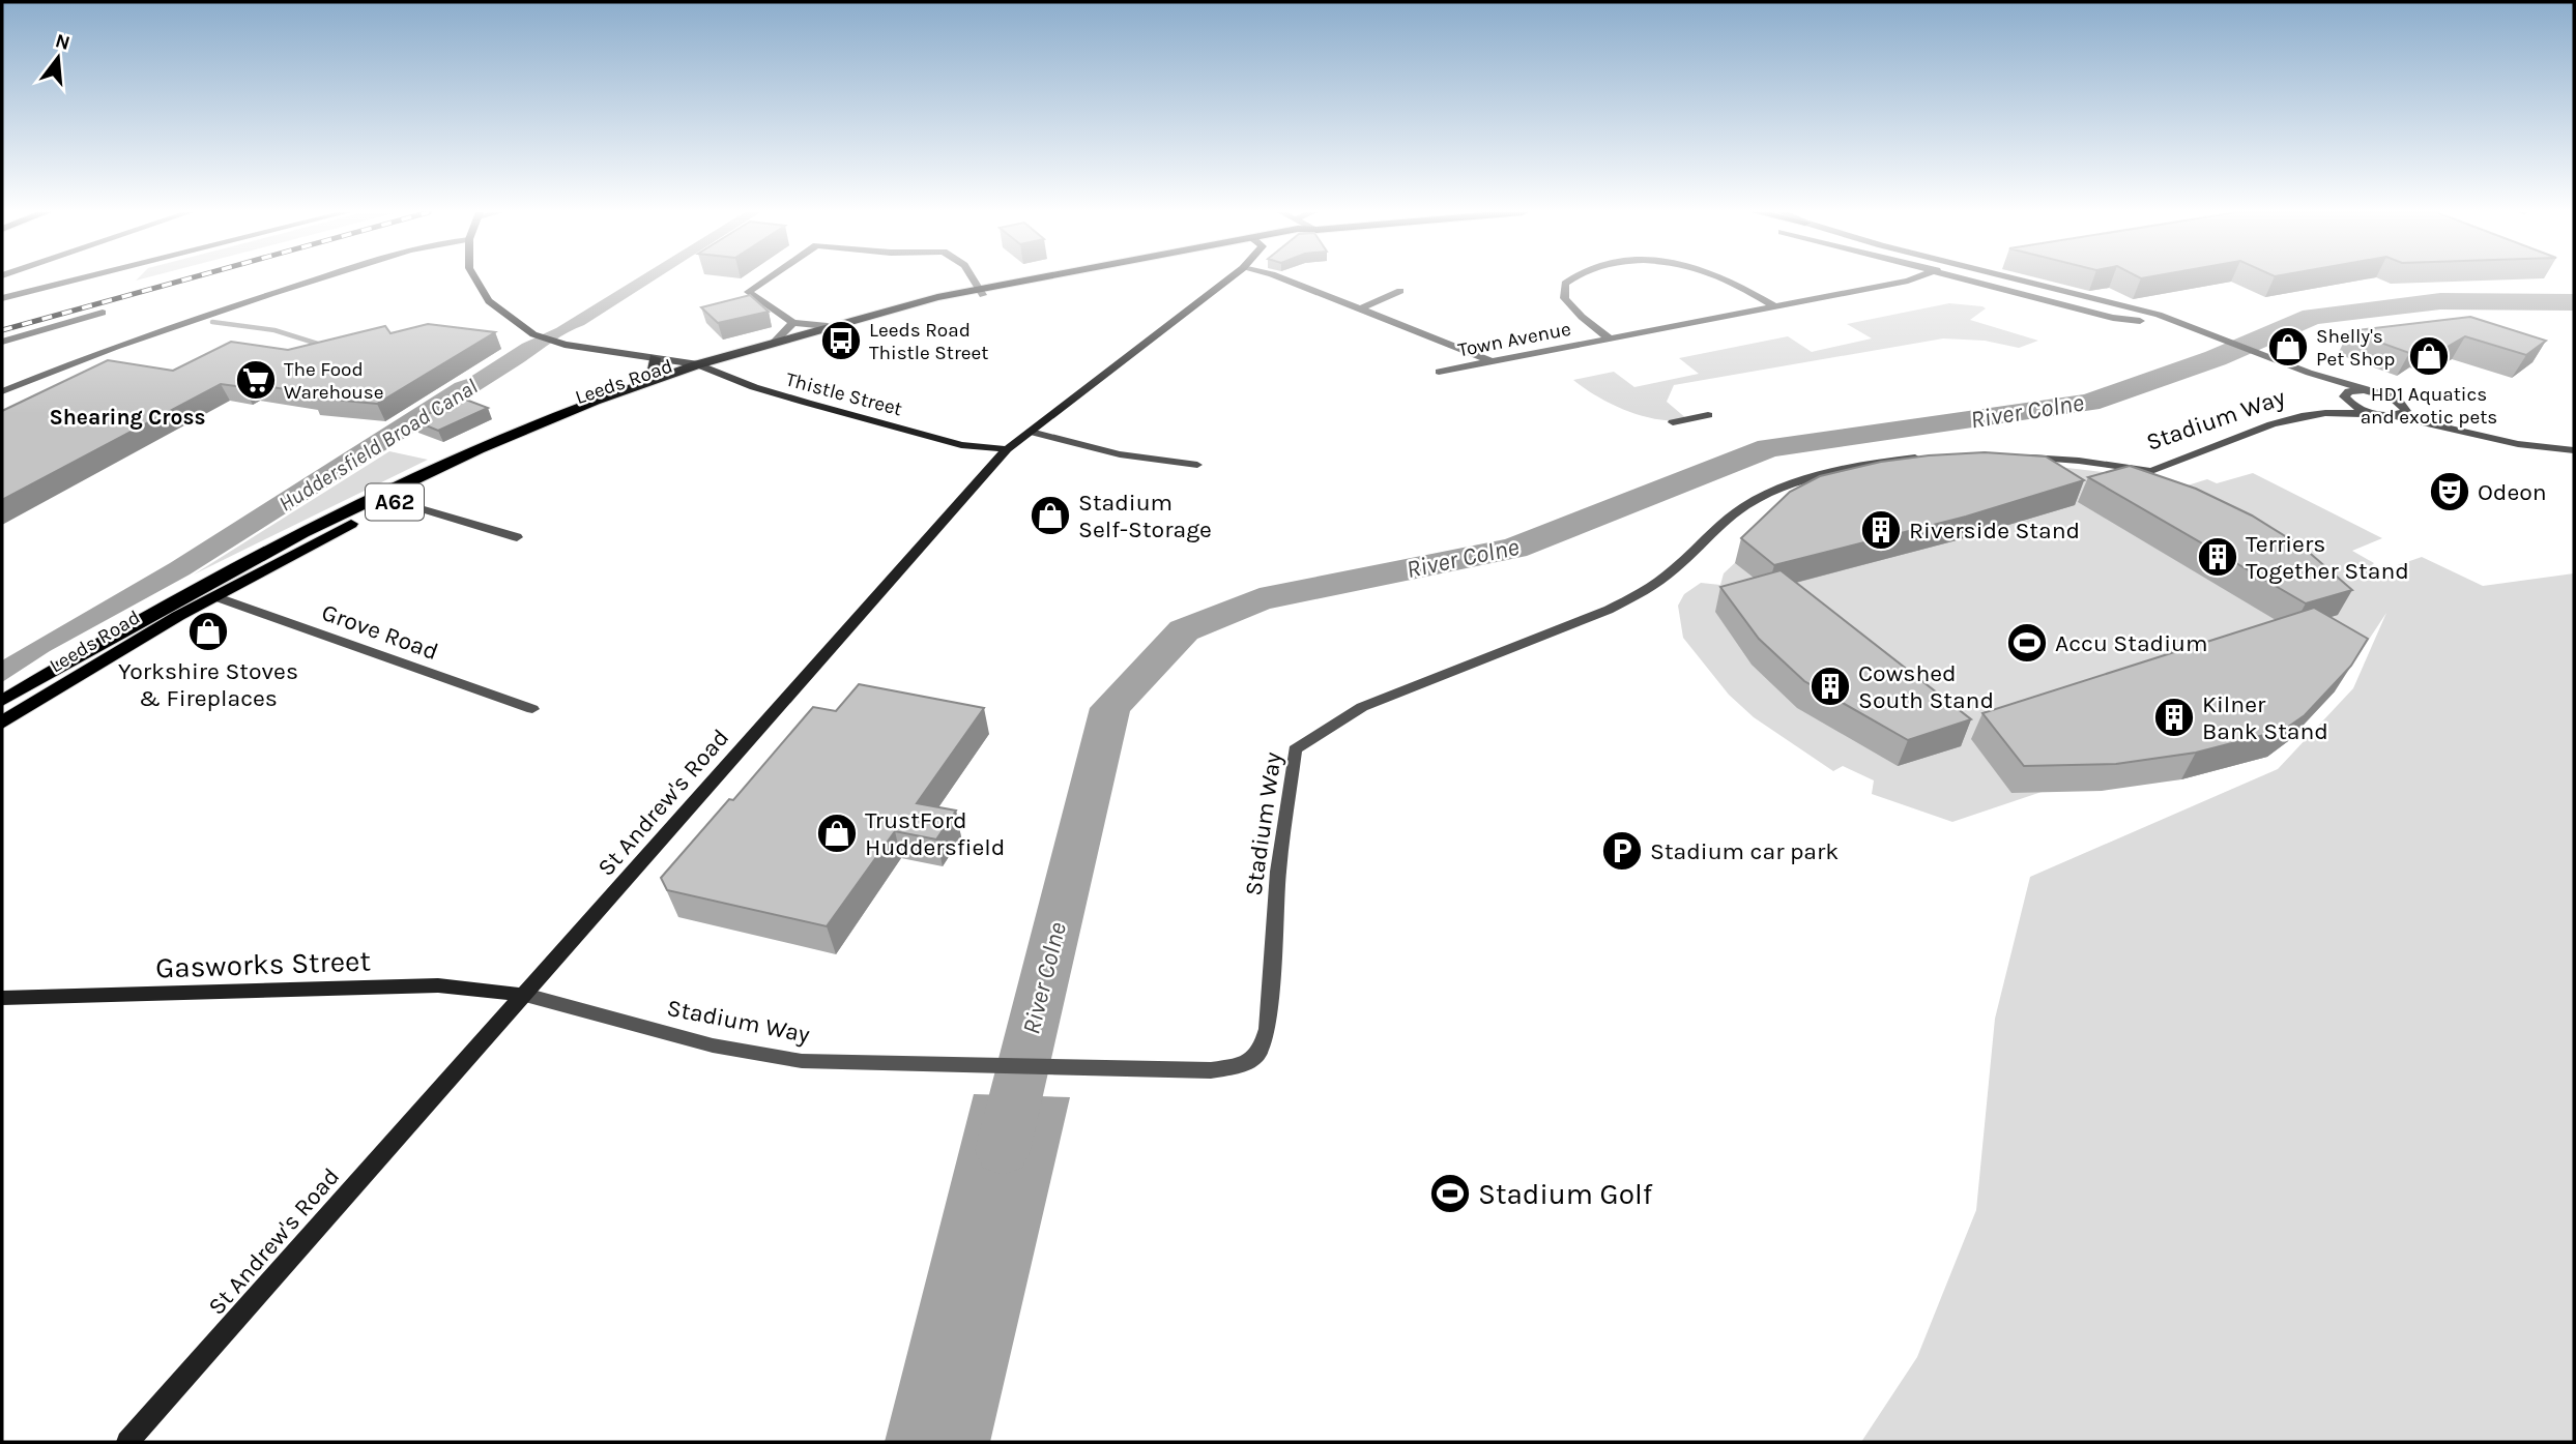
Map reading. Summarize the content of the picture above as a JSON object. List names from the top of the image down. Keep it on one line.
{"streets":{"main road":["Leeds Road","Thistle Street","A62","St Andrew's Road","Gasworks Street"],"street":["Town Avenue","Stadium Way","Grove Road"]},"crossings":[["Leeds Road","Thistle Street"],["Leeds Road","Grove Road"],["Thistle Street","St Andrew's Road"],["Stadium Way","St Andrew's Road"],["Stadium Way","Gasworks Street"],["St Andrew's Road","Gasworks Street"]],"districts":["Shearing Cross"],"water":["River Colne","Huddersfield Broad Canal"],"places":{"bus stop":["Leeds Road Thistle Street"],"shop":["Shelly's Pet Shop","HD1 Aquatics and exotic pets","Stadium Self-Storage","Yorkshire Stoves & Fireplaces","TrustFord Huddersfield"],"supermarket":["The Food Warehouse"],"theatre":["Odeon"],"building":["Riverside Stand","Terriers Together Stand","Cowshed South Stand","Kilner Bank Stand"],"sports":["Accu Stadium","Stadium Golf"],"parking":["Stadium car park"]},"north":"top"}
